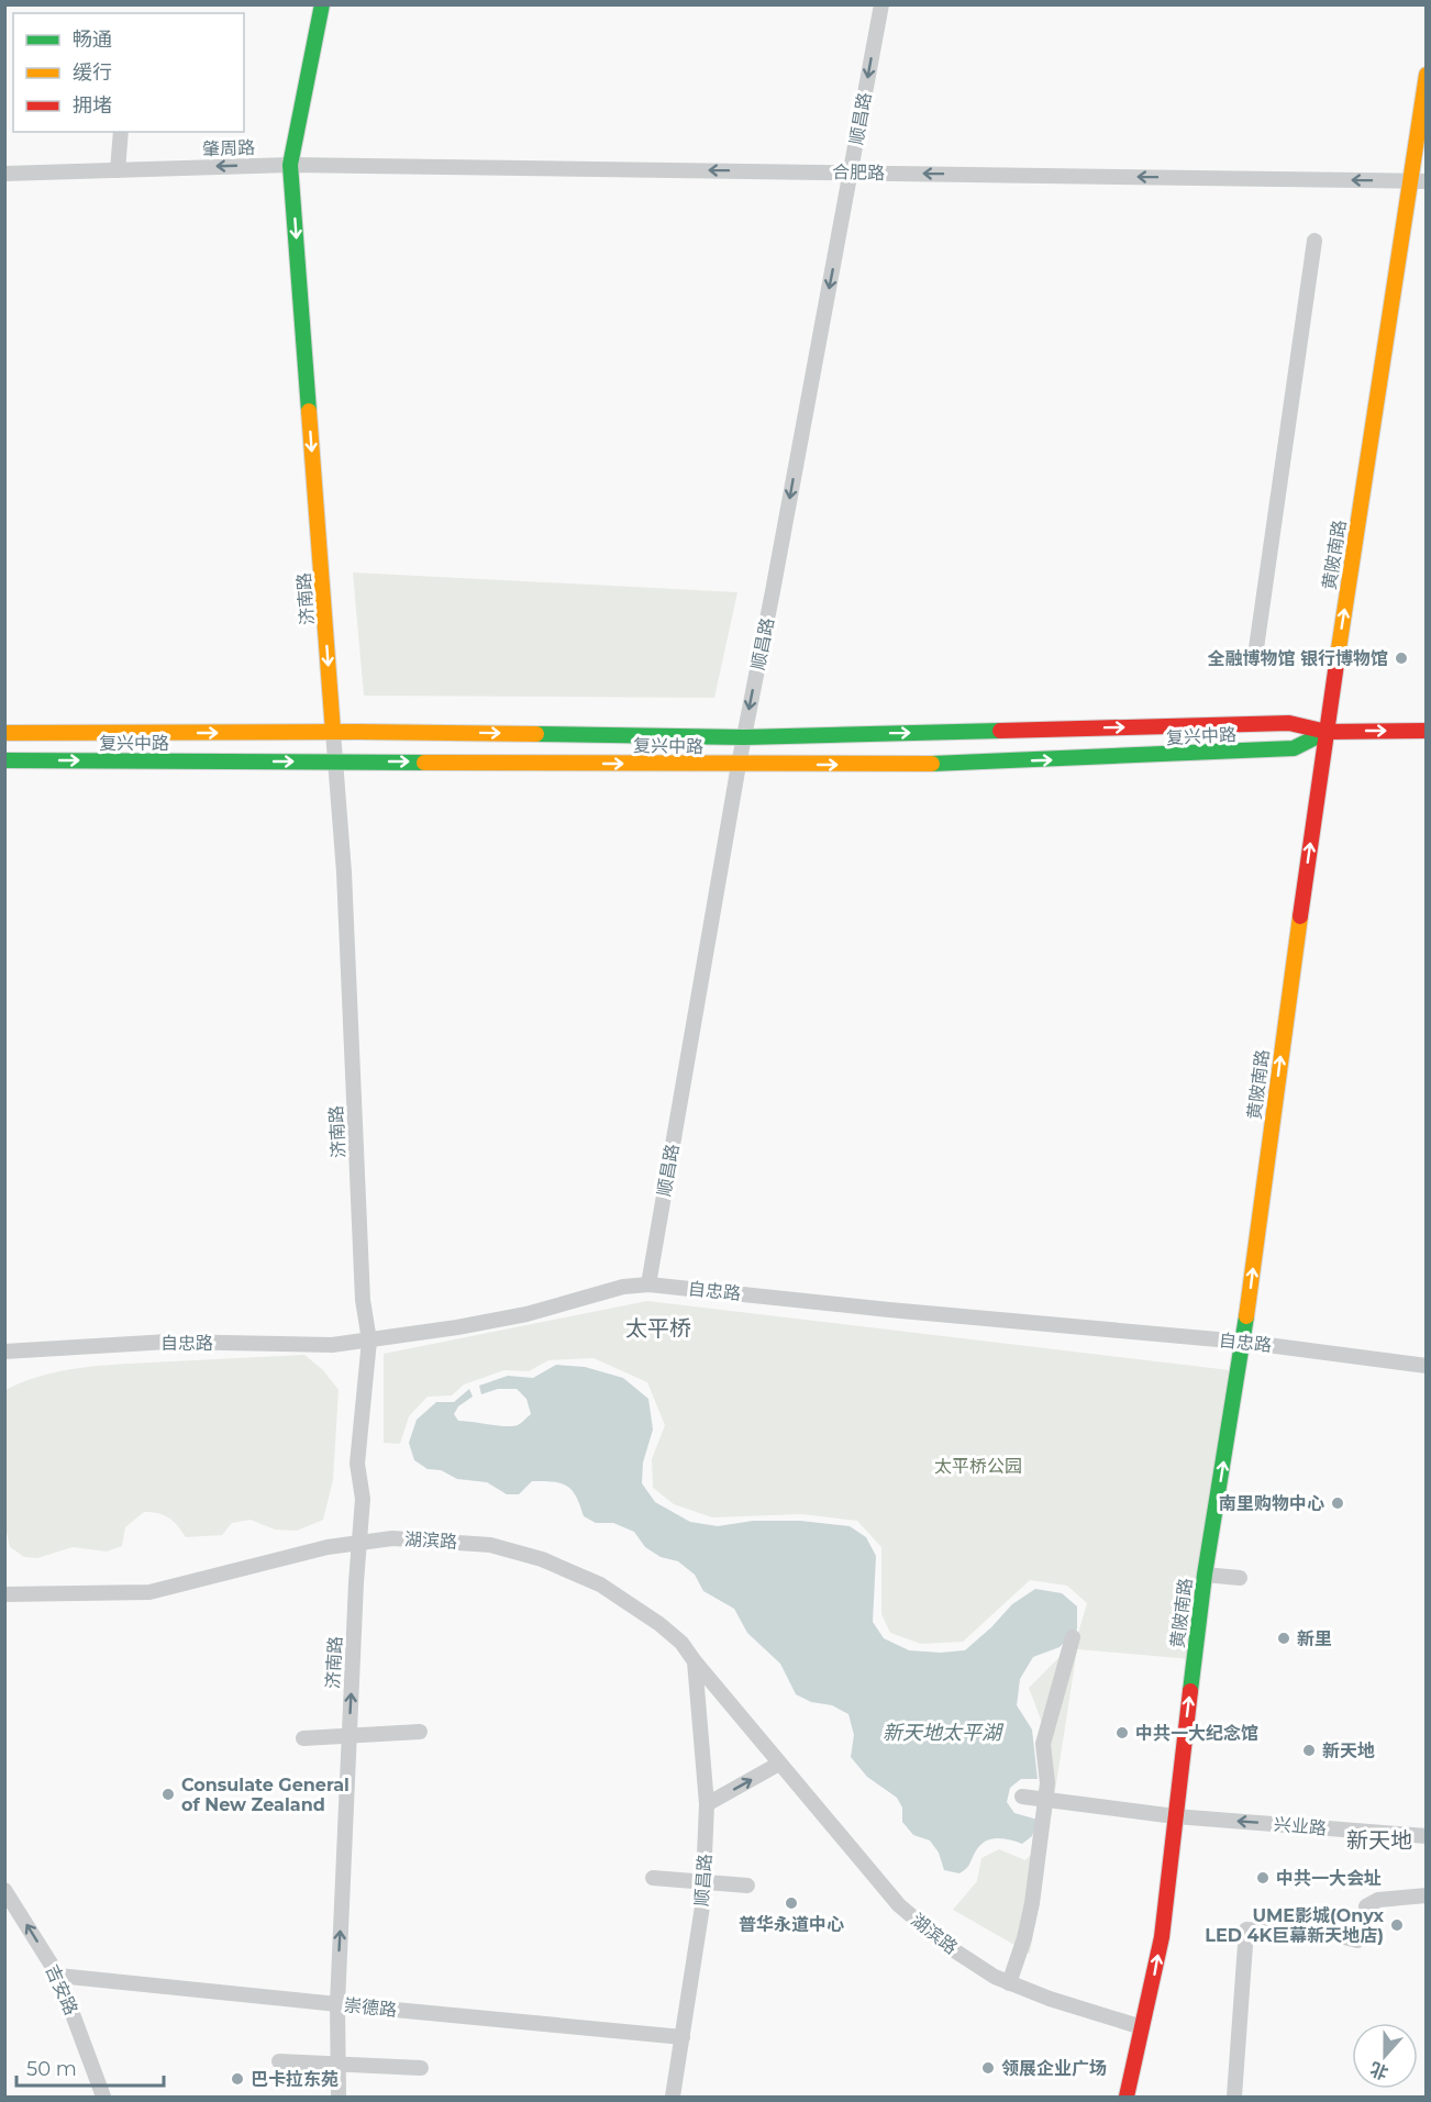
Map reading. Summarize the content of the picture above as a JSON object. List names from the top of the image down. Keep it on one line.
{"streets":{"street":["顺昌路","肇周路","合肥路","黄陂南路","济南路","复兴中路","自忠路","湖滨路","兴业路","吉安路","崇德路"]},"crossings":[["顺昌路","合肥路"],["顺昌路","复兴中路"],["顺昌路","自忠路"],["顺昌路","湖滨路"],["顺昌路","崇德路"],["肇周路","合肥路"],["肇周路","济南路"],["合肥路","黄陂南路"],["合肥路","济南路"],["黄陂南路","复兴中路"],["黄陂南路","自忠路"],["黄陂南路","湖滨路"],["黄陂南路","兴业路"],["济南路","复兴中路"],["济南路","自忠路"],["济南路","湖滨路"],["济南路","崇德路"],["吉安路","崇德路"]],"one_way":["顺昌路","肇周路","合肥路","复兴中路","兴业路","吉安路"],"districts":["太平桥","新天地"],"water":["新天地太平湖"],"parks":["太平桥公园"],"places":["全融博物馆 银行博物馆","南里购物中心","新里","中共一大纪念馆","新天地","Consulate General of New Zealand","中共一大会址","普华永道中心","UME影城(Onyx LED 4K巨幕新天地店)","领展企业广场","巴卡拉东苑"],"legend":["畅通","缓行","拥堵"],"scale_bar":"50 m","north":"bottom"}
